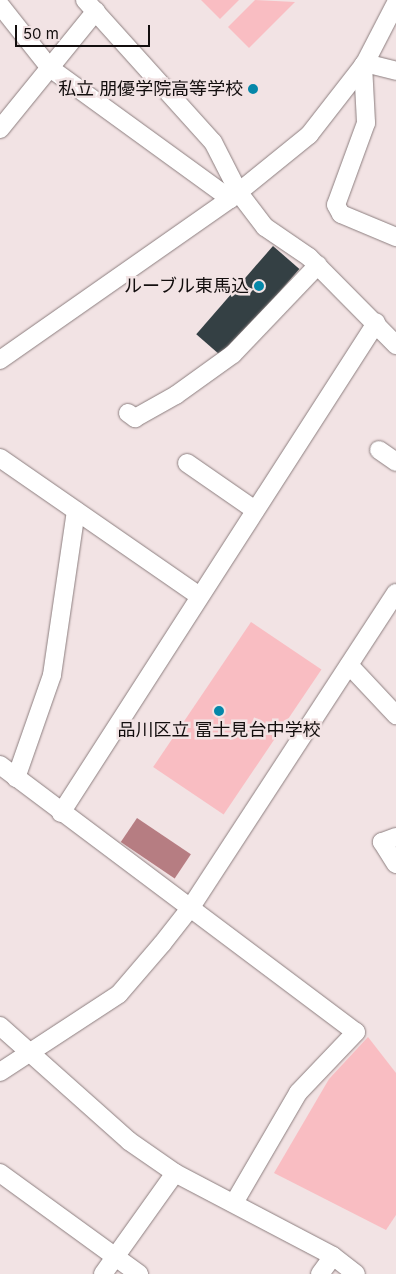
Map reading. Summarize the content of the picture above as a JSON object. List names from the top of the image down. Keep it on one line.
{"places":["私立 朋優学院高等学校","ルーブル東馬込","品川区立 冨士見台中学校"],"scale_bar":"50 m"}
